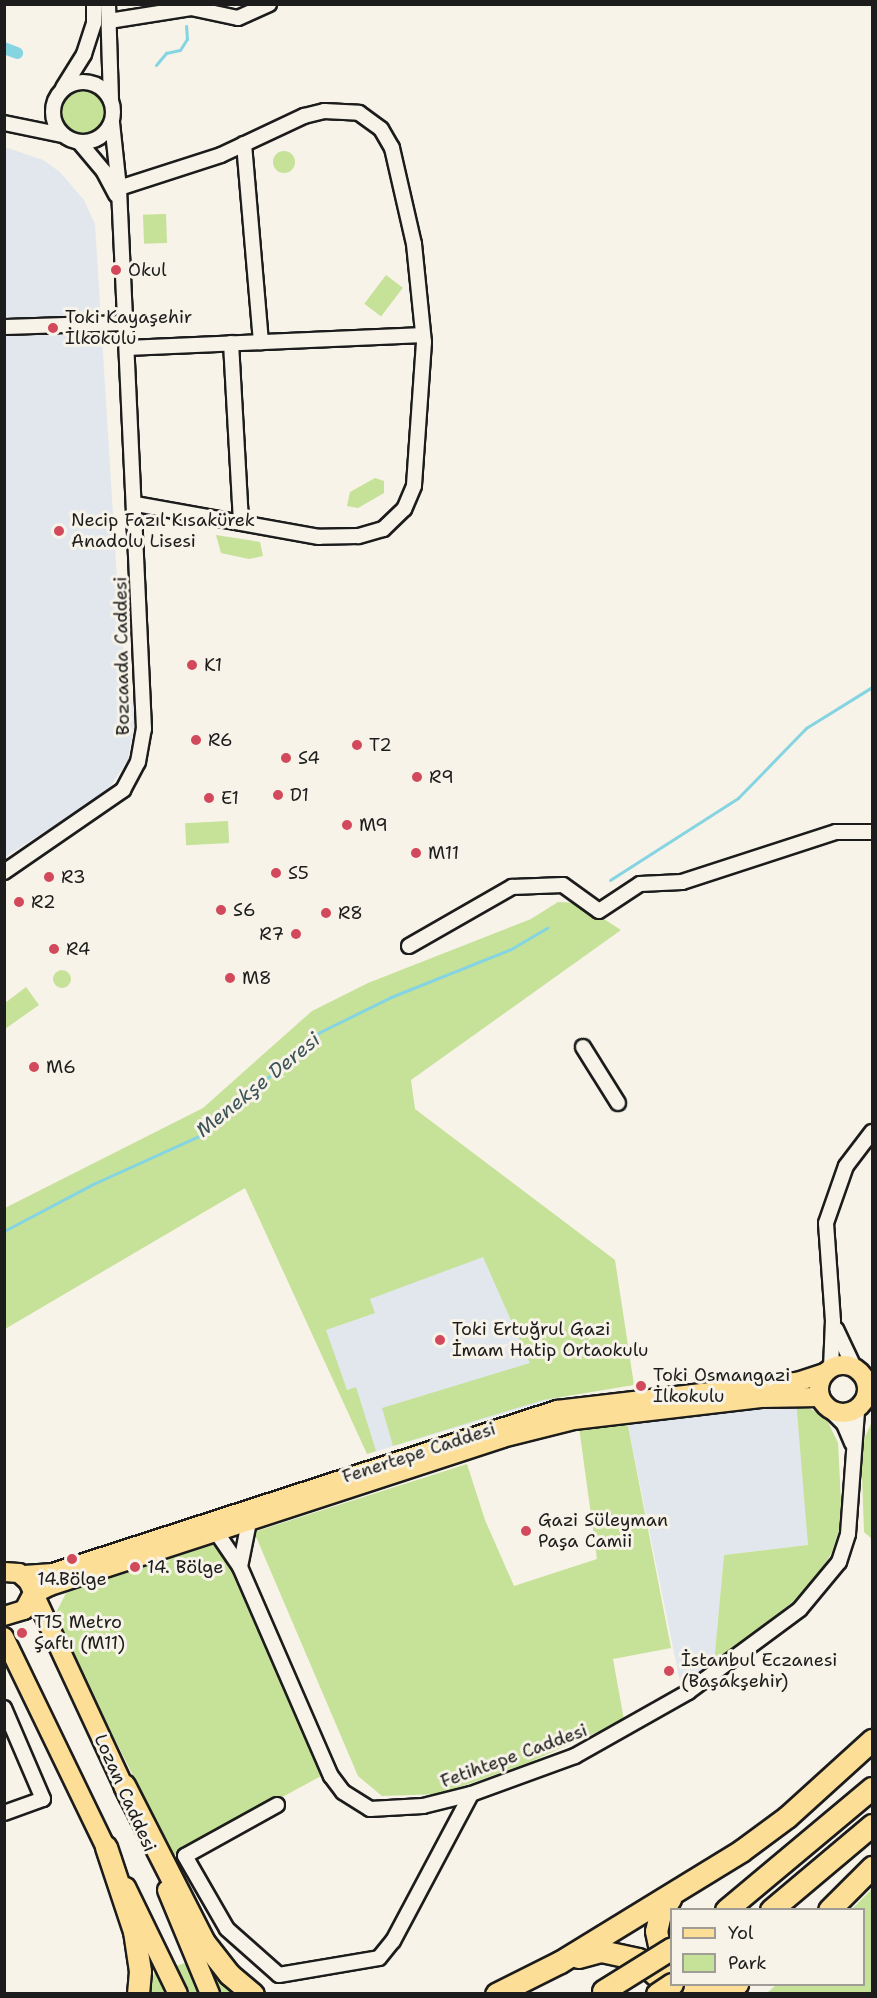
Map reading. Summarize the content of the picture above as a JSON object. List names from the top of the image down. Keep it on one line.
{"streets":{"main road":["Fenertepe Caddesi","Lozan Caddesi"],"street":["Bozcaada Caddesi","Fetihtepe Caddesi"]},"crossings":[["Fenertepe Caddesi","Fetihtepe Caddesi"],["Fenertepe Caddesi","Lozan Caddesi"]],"water":["Menekşe Deresi"],"places":["Okul","Toki Kayaşehir İlkokulu","Necip Fazıl Kısakürek Anadolu Lisesi","K1","R6","T2","S4","R9","D1","E1","M9","M11","S5","R3","R2","S6","R8","R7","R4","M8","M6","Toki Ertuğrul Gazi İmam Hatip Ortaokulu","Toki Osmangazi İlkokulu","Gazi Süleyman Paşa Camii","14.Bölge","14. Bölge","T15 Metro Şaftı (M11)","İstanbul Eczanesi (Başakşehir)"],"legend":["Yol","Park"]}
